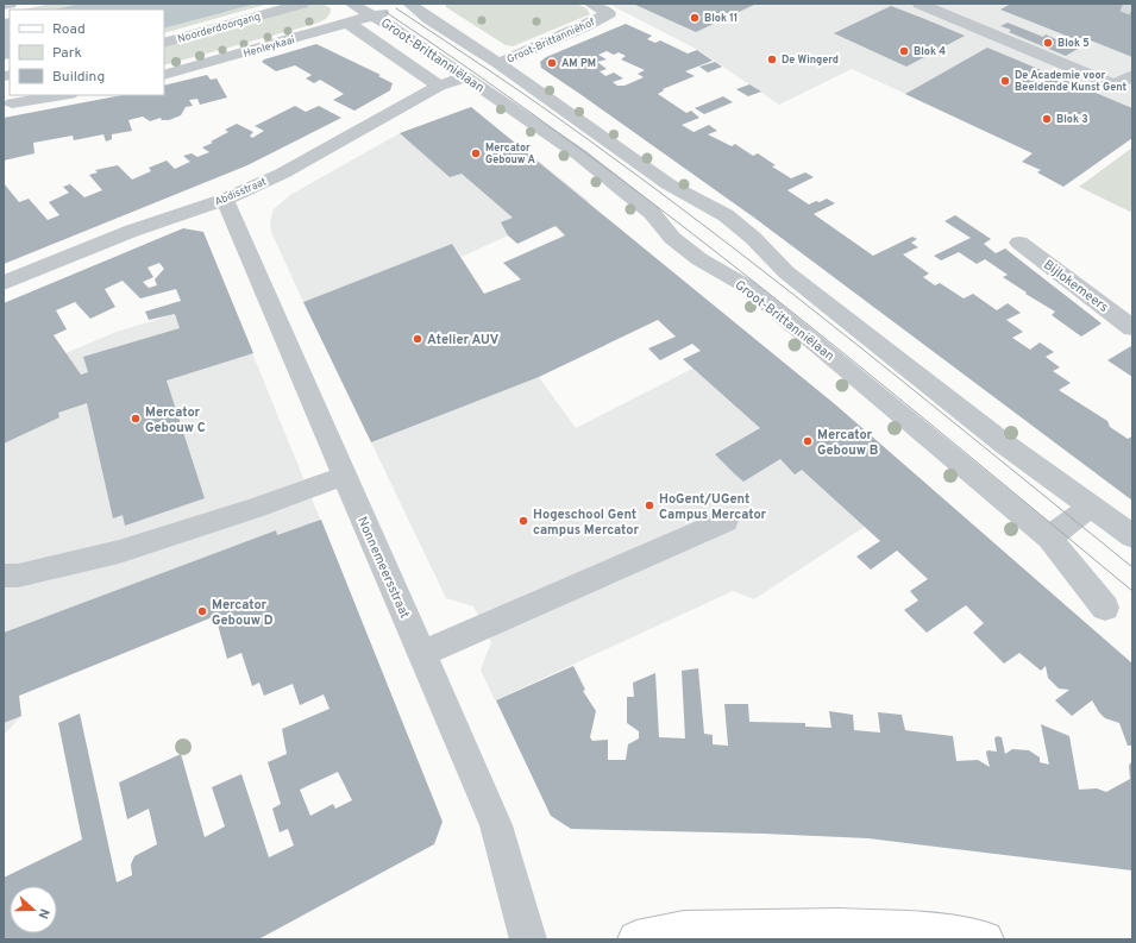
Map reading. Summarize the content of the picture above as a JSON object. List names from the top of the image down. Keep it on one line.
{"streets":{"street":["Noorderdoorgang","Groot-Brittanniëhof","Henleykaai","Groot-Brittanniëlaan","Abdisstraat","Bijlokemeers","Nonnemeersstraat"]},"crossings":[["Groot-Brittanniëhof","Groot-Brittanniëlaan"],["Henleykaai","Groot-Brittanniëlaan"],["Groot-Brittanniëlaan","Abdisstraat"],["Abdisstraat","Nonnemeersstraat"]],"places":["Blok 11","Blok 5","Blok 4","De Wingerd","AM PM","De Academie voor Beeldende Kunst Gent","Blok 3","Mercator Gebouw A","Atelier AUV","Mercator Gebouw C","Mercator Gebouw B","HoGent/UGent Campus Mercator","Hogeschool Gent campus Mercator","Mercator Gebouw D"],"legend":["Road","Park","Building"],"north":"right"}
